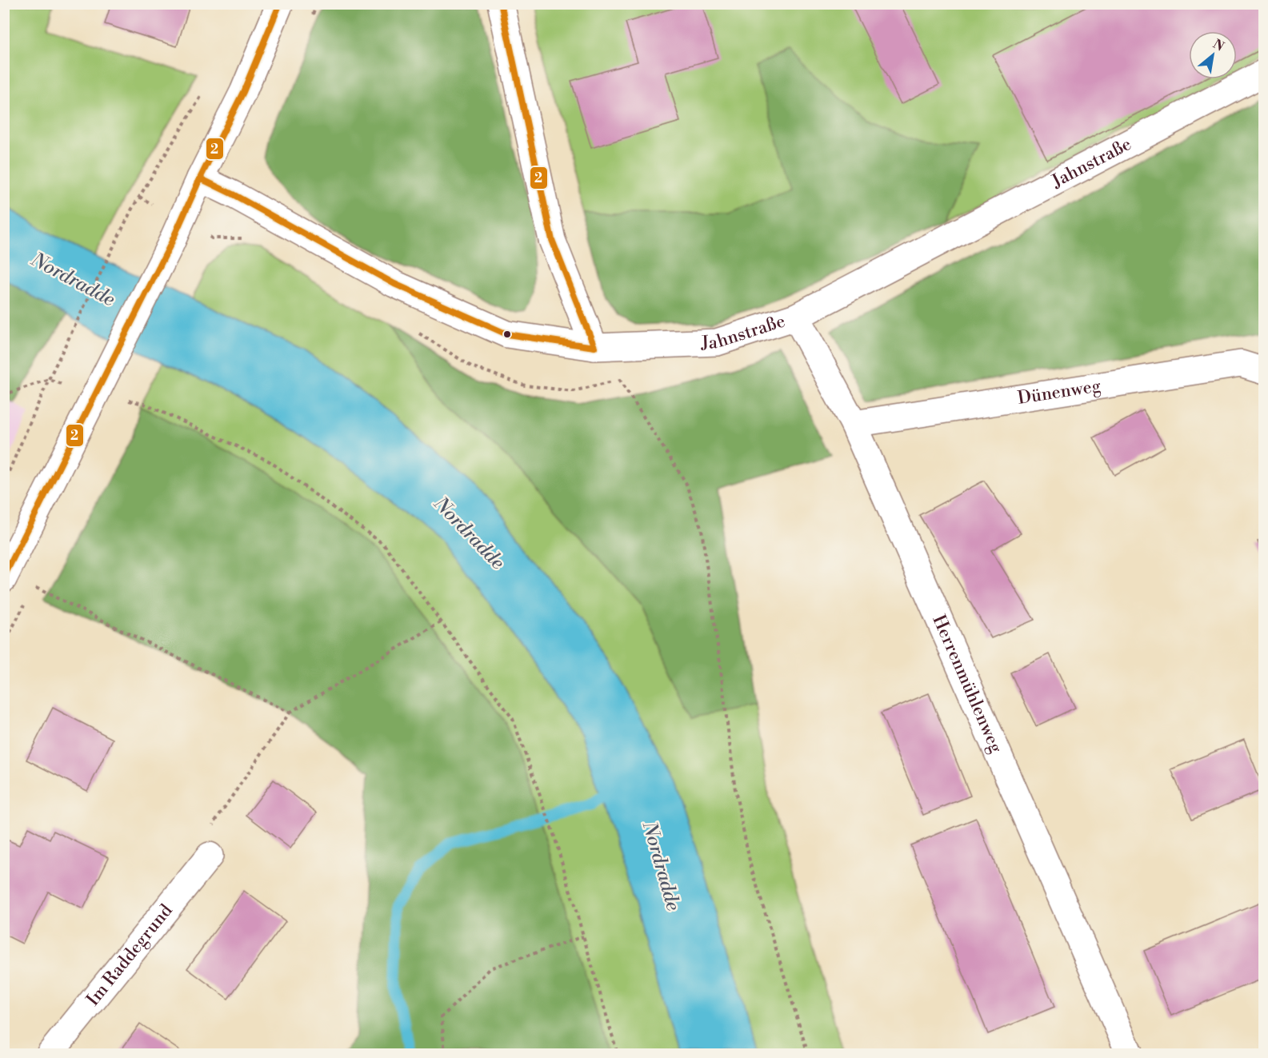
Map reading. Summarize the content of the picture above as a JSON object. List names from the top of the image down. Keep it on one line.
{"streets":{"street":["Jahnstraße","Dünenweg","Herrenmühlenweg","Im Raddegrund"]},"crossings":[["Jahnstraße","Herrenmühlenweg"],["Dünenweg","Herrenmühlenweg"]],"water":["Nordradde"],"lines":["transit line 2"],"north":"top right"}
